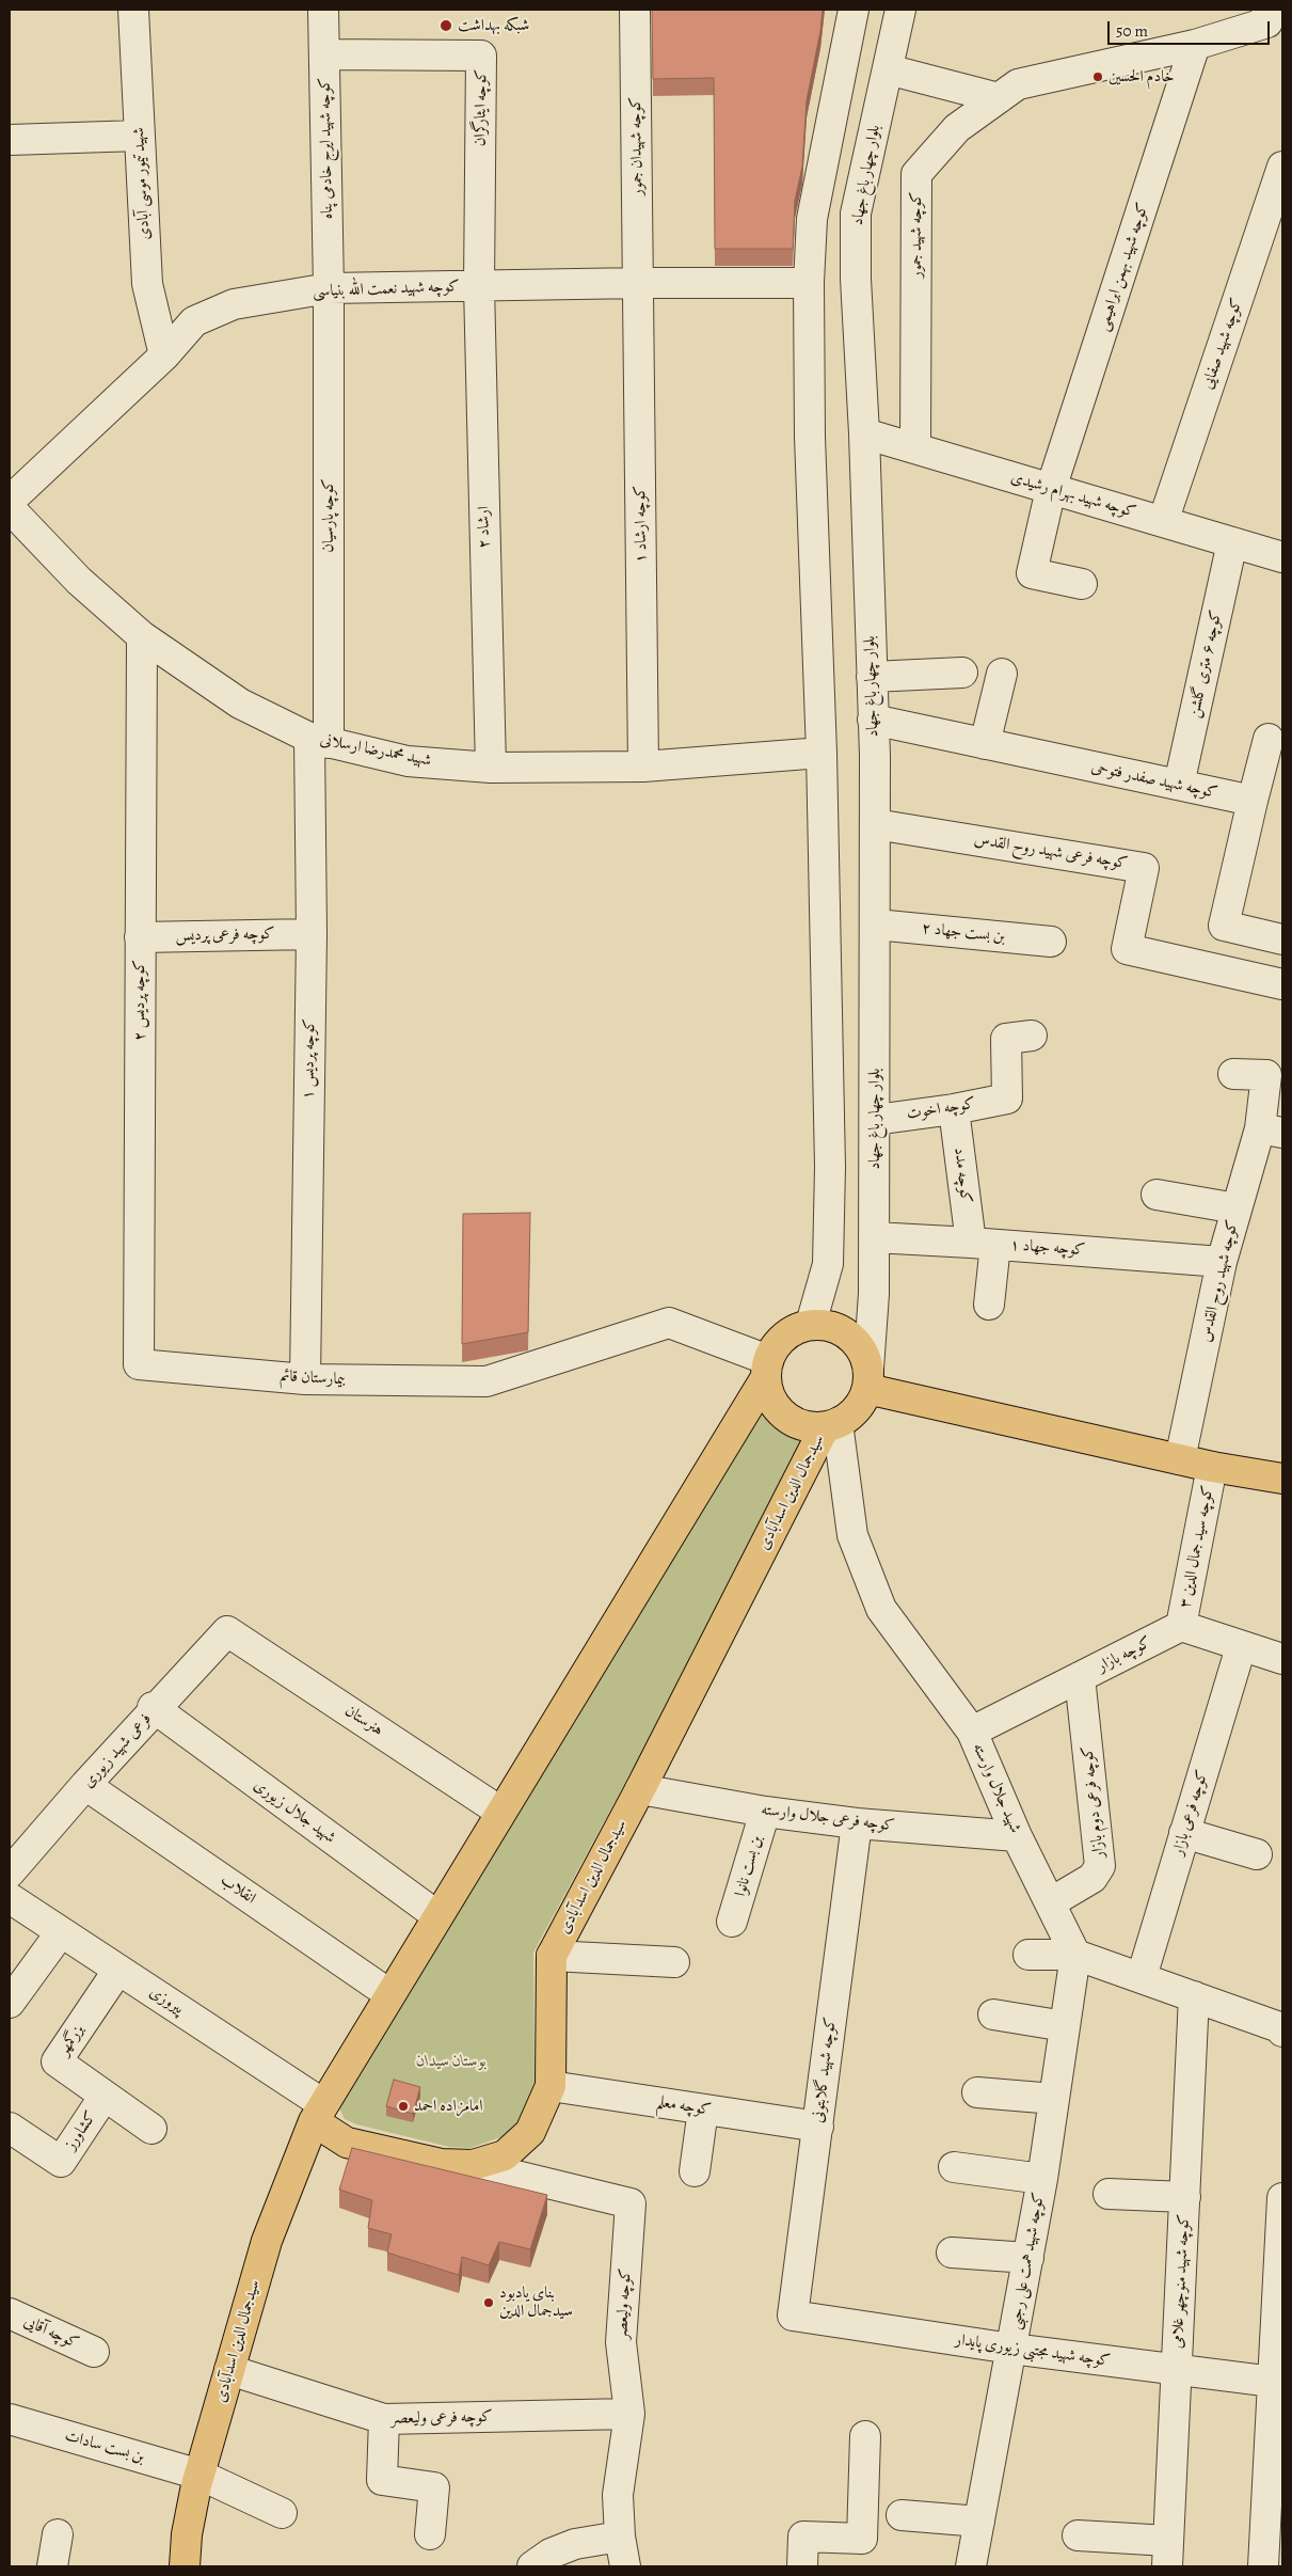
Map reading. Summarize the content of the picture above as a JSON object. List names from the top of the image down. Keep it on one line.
{"streets":{"main road":["سیدجمال الدین اسدآبادی"],"street":["کوچه ایثارگران","کوچه شهیدان جمور","کوچه شهید ایرج خادمی پناه","بلوار چهار باغ جهاد","شهید تیمور موسی آبادی","کوچه شهید جمور","کوچه شهید بهمن ابراهیمی","کوچه شهید نعمت الله بنیاسی","کوچه شهید صفایی","کوچه شهید بهرام رشیدی","کوچه پارسیان","کوچه ارشاد ۱","ارشاد ۲","کوچه ۶ متری گلشن","شهید محمدرضا ارسلانی","کوچه شهید صفدر فتوحی","کوچه فرعی شهید روح القدس","بن بست جهاد ۲","کوچه فرعی پردیس","کوچه پردیس ۲","کوچه پردیس ۱","کوچه اخوت","کوچه مدد","کوچه جهاد ۱","کوچه شهید روح القدس","بیمارستان قائم","کوچه سید جمال الدین ۳","کوچه بازار","هنرستان","فرعی شهید زیوری","شهید جلال وارسته","کوچه فرعی دوم بازار","شهید جلال زیوری","کوچه فرعی بازار","کوچه فرعی جلال وارسته","بن بست نانوا","انقلاب","پیروزی","بزرگمهر","کوچه شهید گلابتونی","کوچه معلم","کشاورز","کوچه شهید همت علی رجبی","کوچه شهید منوچهر غلامی","کوچه ولیعصر","کوچه آقایی","کوچه شهید مجتبی زیوری پایدار","کوچه فرعی ولیعصر","بن بست سادات"]},"crossings":[["کوچه ایثارگران","کوچه شهید ایرج خادمی پناه"],["کوچه ایثارگران","کوچه شهید نعمت الله بنیاسی"],["کوچه ایثارگران","ارشاد ۲"],["کوچه شهیدان جمور","کوچه شهید نعمت الله بنیاسی"],["کوچه شهیدان جمور","کوچه ارشاد ۱"],["کوچه شهید ایرج خادمی پناه","کوچه شهید نعمت الله بنیاسی"],["کوچه شهید ایرج خادمی پناه","کوچه پارسیان"],["بلوار چهار باغ جهاد","کوچه شهید بهرام رشیدی"],["بلوار چهار باغ جهاد","کوچه شهید صفدر فتوحی"],["بلوار چهار باغ جهاد","کوچه فرعی شهید روح القدس"],["بلوار چهار باغ جهاد","بن بست جهاد ۲"],["بلوار چهار باغ جهاد","کوچه اخوت"],["بلوار چهار باغ جهاد","کوچه جهاد ۱"],["بلوار چهار باغ جهاد","بیمارستان قائم"],["بلوار چهار باغ جهاد","سیدجمال الدین اسدآبادی"],["بلوار چهار باغ جهاد","شهید جلال وارسته"],["شهید تیمور موسی آبادی","کوچه شهید نعمت الله بنیاسی"],["کوچه شهید جمور","کوچه شهید بهمن ابراهیمی"],["کوچه شهید جمور","کوچه شهید بهرام رشیدی"],["کوچه شهید بهمن ابراهیمی","کوچه شهید بهرام رشیدی"],["کوچه شهید نعمت الله بنیاسی","کوچه پارسیان"],["کوچه شهید نعمت الله بنیاسی","کوچه ارشاد ۱"],["کوچه شهید نعمت الله بنیاسی","ارشاد ۲"],["کوچه شهید صفایی","کوچه شهید بهرام رشیدی"],["کوچه شهید بهرام رشیدی","کوچه ۶ متری گلشن"],["کوچه پارسیان","شهید محمدرضا ارسلانی"],["کوچه پارسیان","کوچه پردیس ۱"],["کوچه ارشاد ۱","شهید محمدرضا ارسلانی"],["ارشاد ۲","شهید محمدرضا ارسلانی"],["کوچه ۶ متری گلشن","کوچه شهید صفدر فتوحی"],["شهید محمدرضا ارسلانی","کوچه پردیس ۲"],["شهید محمدرضا ارسلانی","کوچه پردیس ۱"],["کوچه فرعی پردیس","کوچه پردیس ۲"],["کوچه فرعی پردیس","کوچه پردیس ۱"],["کوچه پردیس ۲","بیمارستان قائم"],["کوچه پردیس ۱","بیمارستان قائم"],["کوچه اخوت","کوچه مدد"],["کوچه مدد","کوچه جهاد ۱"],["کوچه جهاد ۱","کوچه شهید روح القدس"],["بیمارستان قائم","سیدجمال الدین اسدآبادی"],["بیمارستان قائم","شهید جلال وارسته"],["سیدجمال الدین اسدآبادی","هنرستان"],["سیدجمال الدین اسدآبادی","شهید جلال وارسته"],["سیدجمال الدین اسدآبادی","شهید جلال زیوری"],["سیدجمال الدین اسدآبادی","کوچه فرعی جلال وارسته"],["سیدجمال الدین اسدآبادی","انقلاب"],["سیدجمال الدین اسدآبادی","پیروزی"],["سیدجمال الدین اسدآبادی","کوچه معلم"],["سیدجمال الدین اسدآبادی","کوچه ولیعصر"],["سیدجمال الدین اسدآبادی","کوچه فرعی ولیعصر"],["سیدجمال الدین اسدآبادی","بن بست سادات"],["کوچه سید جمال الدین ۳","کوچه بازار"],["کوچه بازار","شهید جلال وارسته"],["کوچه بازار","کوچه فرعی دوم بازار"],["هنرستان","فرعی شهید زیوری"],["فرعی شهید زیوری","شهید جلال زیوری"],["فرعی شهید زیوری","انقلاب"],["شهید جلال وارسته","کوچه فرعی دوم بازار"],["شهید جلال وارسته","کوچه فرعی جلال وارسته"],["شهید جلال وارسته","کوچه شهید همت علی رجبی"],["کوچه فرعی جلال وارسته","بن بست نانوا"],["کوچه فرعی جلال وارسته","کوچه شهید گلابتونی"],["پیروزی","بزرگمهر"],["بزرگمهر","کشاورز"],["کوچه شهید گلابتونی","کوچه معلم"],["کوچه شهید گلابتونی","کوچه شهید مجتبی زیوری پایدار"],["کوچه شهید همت علی رجبی","کوچه شهید مجتبی زیوری پایدار"],["کوچه شهید منوچهر غلامی","کوچه شهید مجتبی زیوری پایدار"],["کوچه ولیعصر","کوچه فرعی ولیعصر"]],"parks":["بوستان سیدان"],"places":["شبکه بهداشت","خادم الحسین","امامزاده احمد","بنای یادبود سیدجمال الدین"],"scale_bar":"50 m"}
